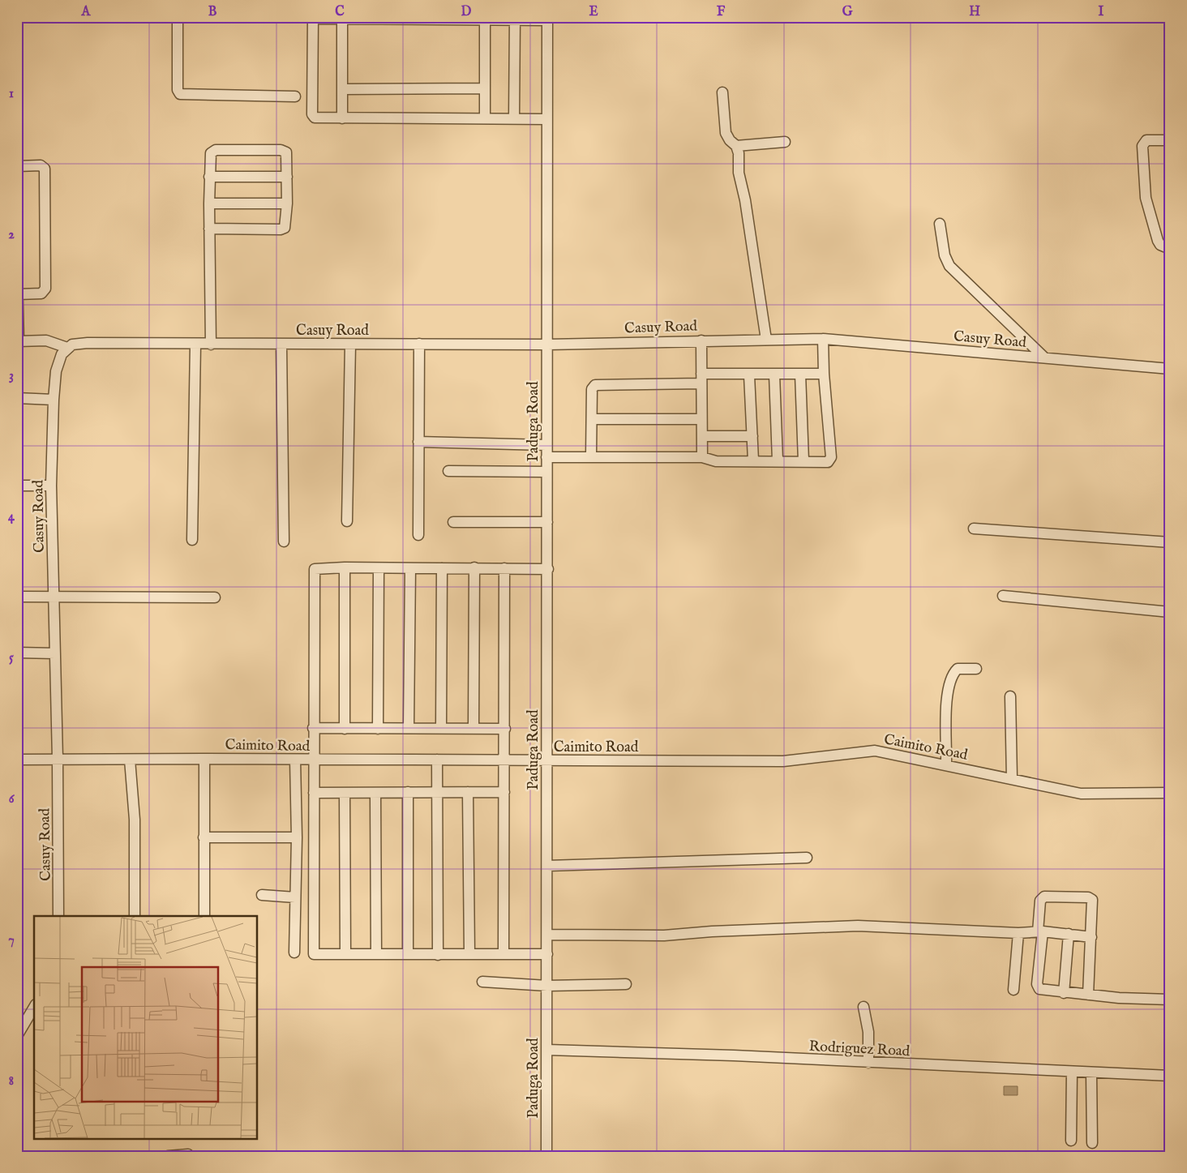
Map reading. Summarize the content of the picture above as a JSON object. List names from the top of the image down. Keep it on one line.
{"streets":{"street":["Casuy Road","Paduga Road","Caimito Road","Rodriguez Road"]},"crossings":[["Casuy Road","Paduga Road"],["Casuy Road","Caimito Road"],["Paduga Road","Caimito Road"],["Paduga Road","Rodriguez Road"]],"grid":{"columns":["A","B","C","D","E","F","G","H","I"],"rows":["1","2","3","4","5","6","7","8"]}}
